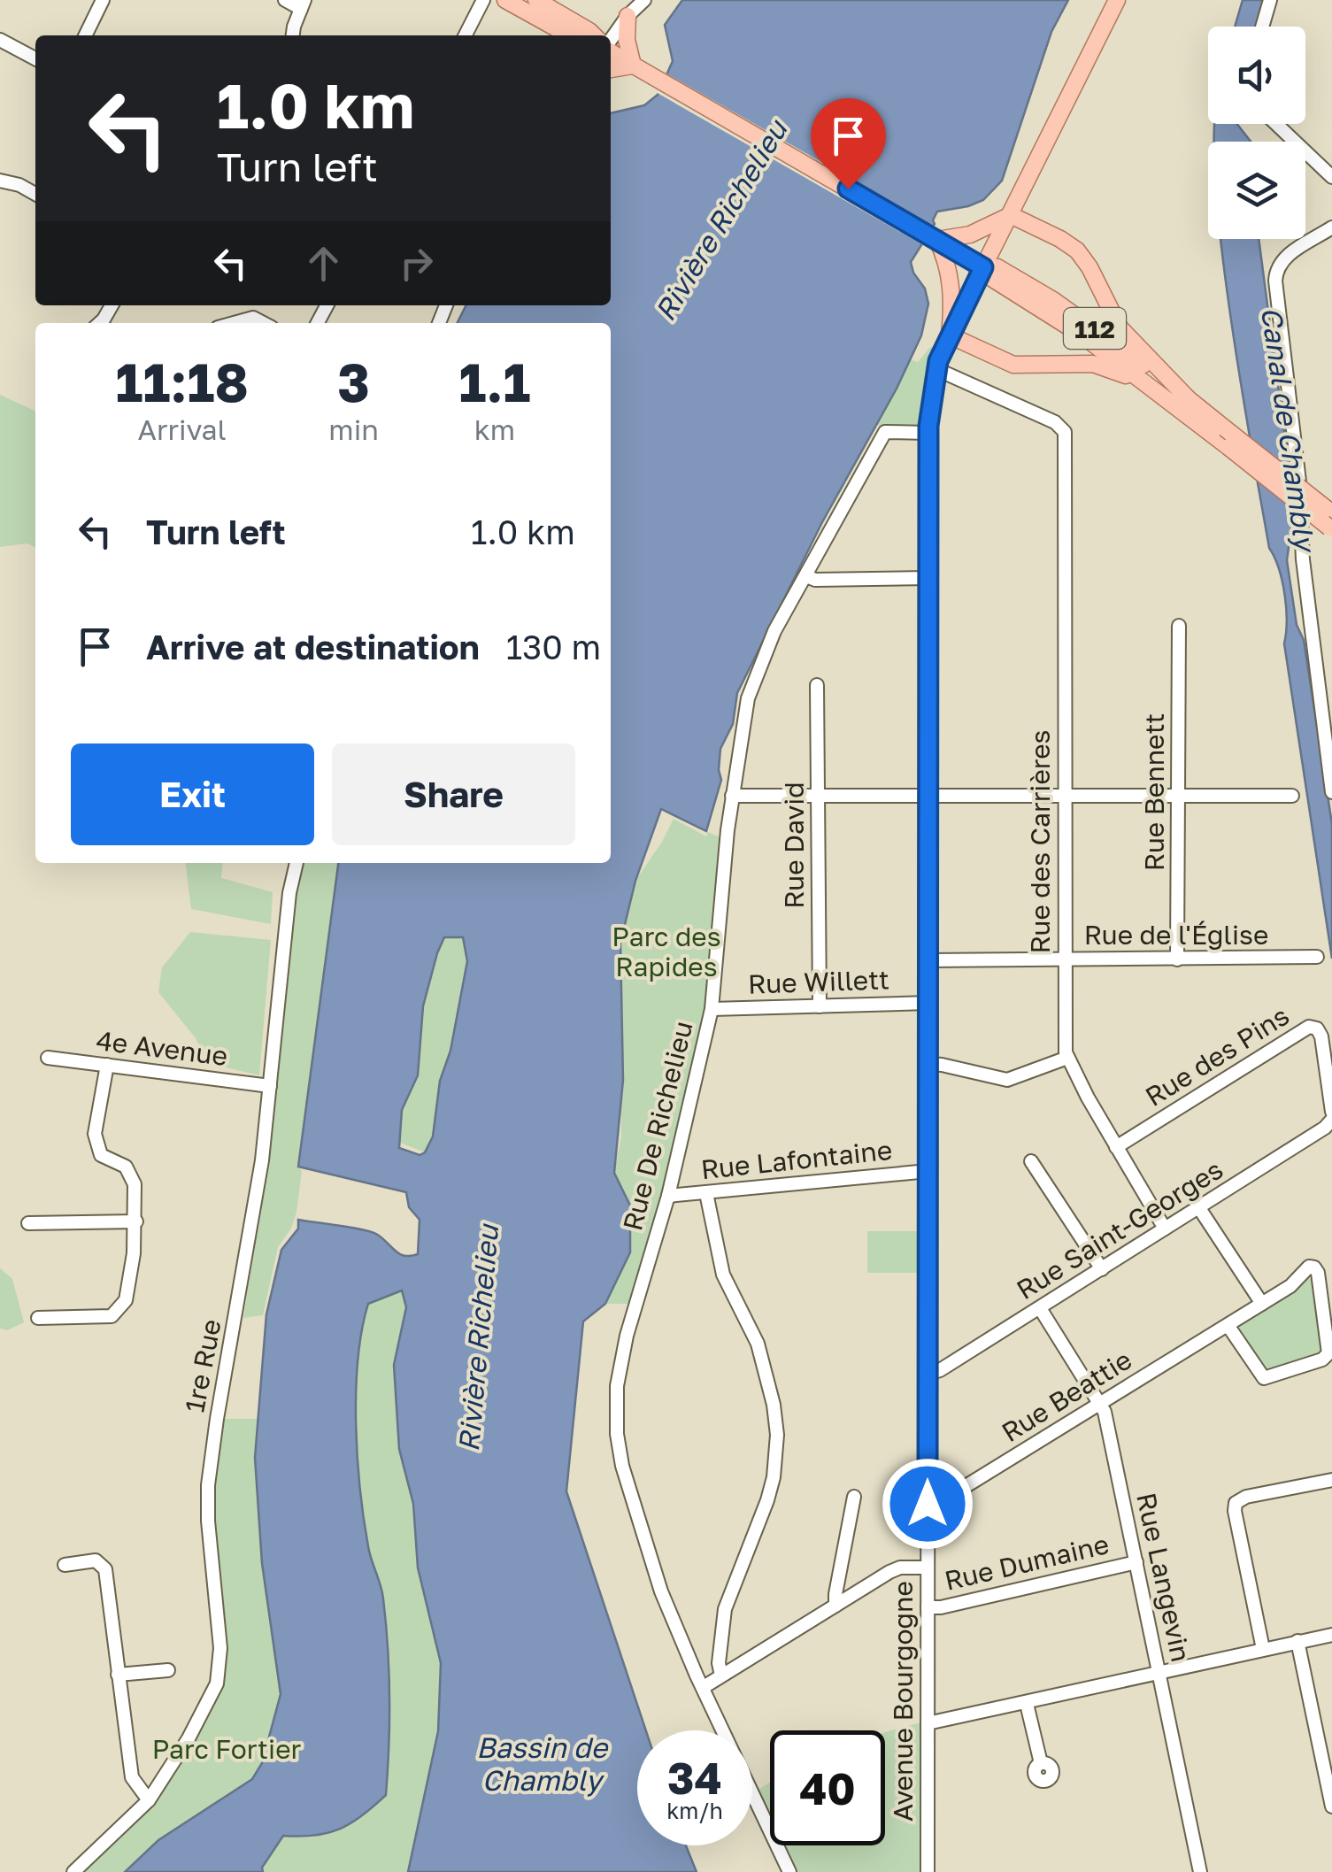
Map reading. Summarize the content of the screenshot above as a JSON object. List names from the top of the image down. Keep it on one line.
{"streets":{"main road":["112"],"street":["Rue Bennett","Rue des Carrières","Rue David","Rue de l'Église","Rue Willett","4e Avenue","Rue des Pins","Rue De Richelieu","Rue Lafontaine","Rue Saint-Georges","1re Rue","Rue Beattie","Rue Dumaine","Rue Langevin","Avenue Bourgogne"]},"crossings":[["112","Avenue Bourgogne"],["Rue Bennett","Rue de l'Église"],["Rue des Carrières","Rue de l'Église"],["Rue des Carrières","Rue des Pins"],["Rue des Carrières","Rue Saint-Georges"],["Rue des Carrières","Avenue Bourgogne"],["Rue David","Rue Willett"],["Rue de l'Église","Avenue Bourgogne"],["Rue Willett","Rue De Richelieu"],["Rue Willett","Avenue Bourgogne"],["4e Avenue","1re Rue"],["Rue De Richelieu","Rue Lafontaine"],["Rue De Richelieu","Avenue Bourgogne"],["Rue Lafontaine","Avenue Bourgogne"],["Rue Saint-Georges","Rue Langevin"],["Rue Saint-Georges","Avenue Bourgogne"],["Rue Beattie","Rue Langevin"],["Rue Beattie","Avenue Bourgogne"],["Rue Dumaine","Rue Langevin"],["Rue Dumaine","Avenue Bourgogne"]],"water":["Rivière Richelieu","Canal de Chambly","Bassin de Chambly"],"parks":["Parc des Rapides","Parc Fortier"],"page":{"turn":["1.0 km","Turn left"],"eta":["11:18","Arrival","3","min","1.1","km"],"list":[{"name":"Turn left","value":"1.0 km"},{"name":"Arrive at destination","value":"130 m"}],"buttons":["Exit","Share"],"speed":"34 km/h","limit":"40"}}
